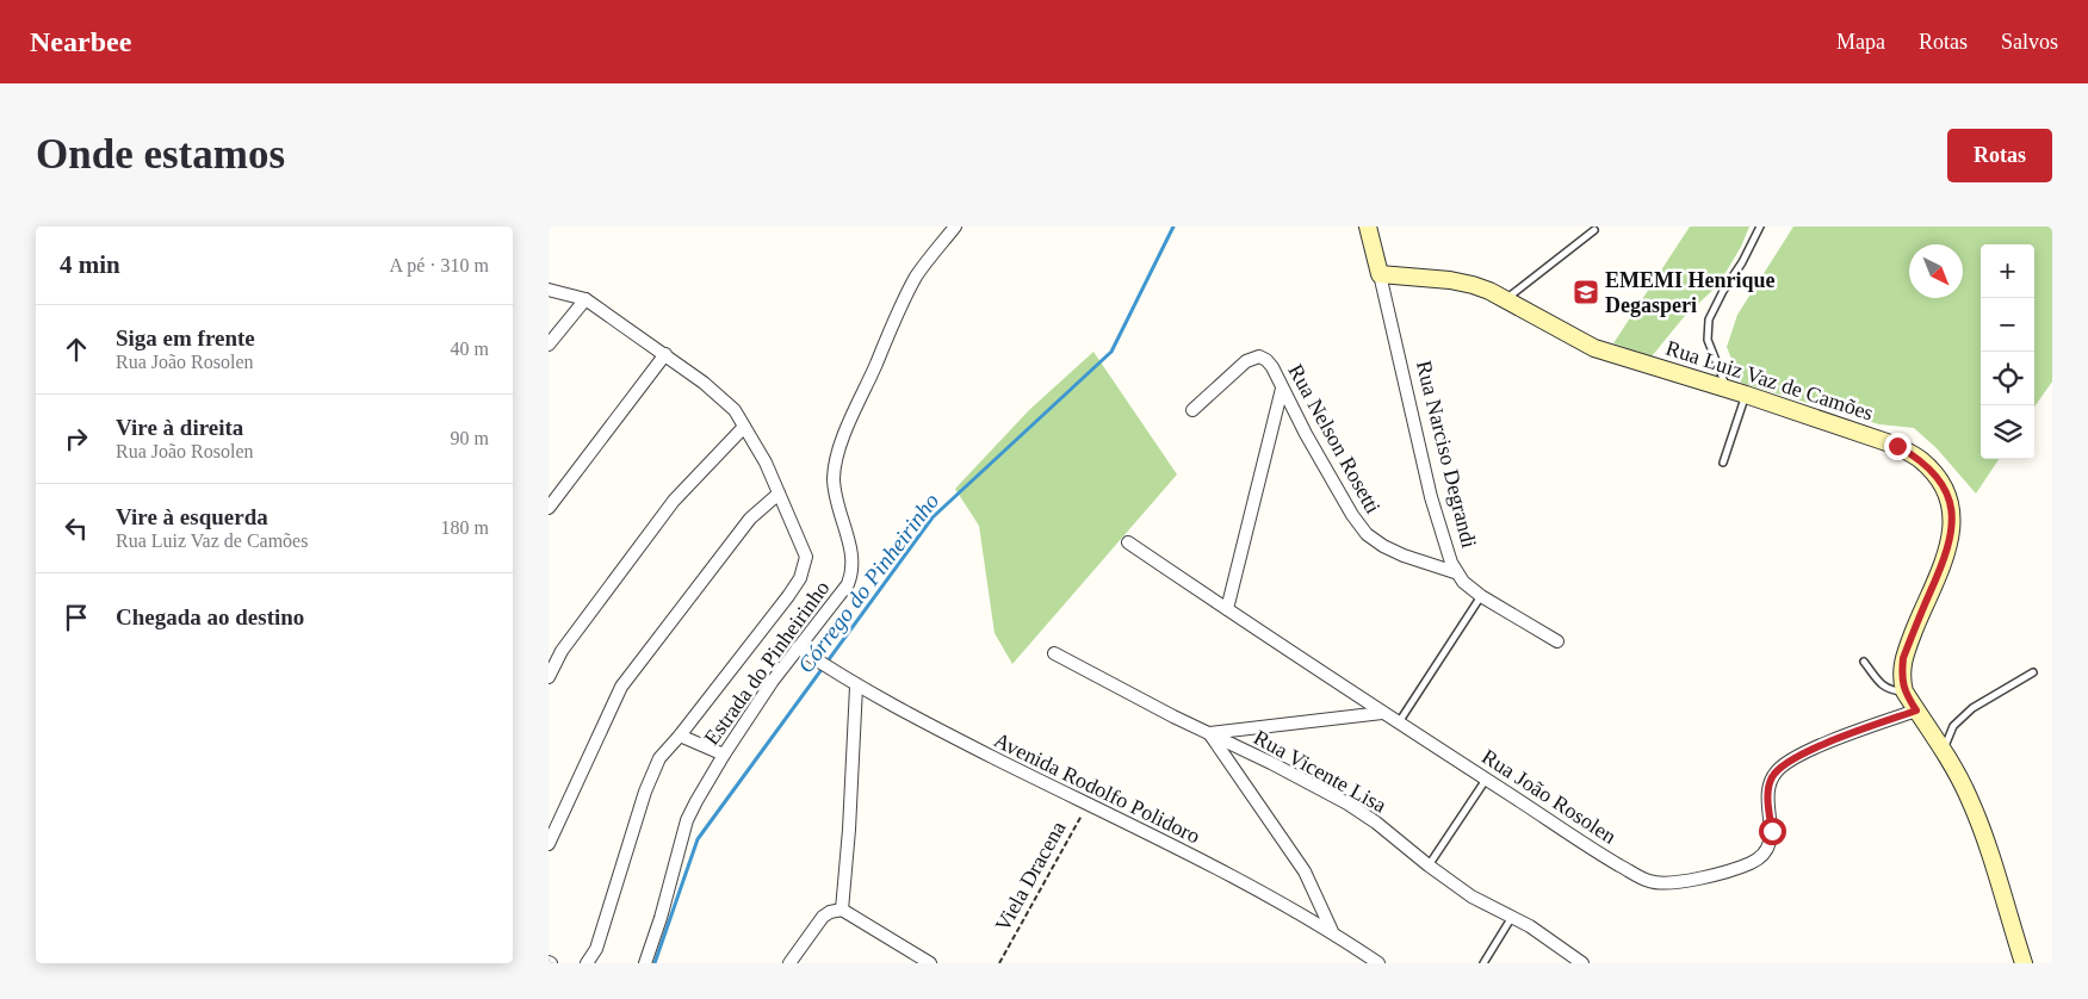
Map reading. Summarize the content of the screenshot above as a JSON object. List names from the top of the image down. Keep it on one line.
{"streets":{"main road":["Rua Luiz Vaz de Camões","Rua Narciso Degrandi"],"street":["Rua Nelson Rosetti","Estrada do Pinheirinho","Rua Vicente Lisa","Avenida Rodolfo Polidoro","Rua João Rosolen"],"path":["Viela Dracena"]},"crossings":[["Rua Luiz Vaz de Camões","Rua Narciso Degrandi"],["Rua Luiz Vaz de Camões","Rua João Rosolen"],["Rua Nelson Rosetti","Rua Narciso Degrandi"],["Estrada do Pinheirinho","Avenida Rodolfo Polidoro"],["Avenida Rodolfo Polidoro","Viela Dracena"]],"water":["Córrego do Pinheirinho"],"places":{"school or university":["EMEMI Henrique Degasperi"]},"north":"bottom right","page":{"header":"Nearbee","nav":["Mapa","Rotas","Salvos"],"buttons":"Rotas","title":"Onde estamos","heading":["4 min","A pé · 310 m"],"map_buttons":["+","−"],"list":[["Siga em frente","Rua João Rosolen","40 m"],["Vire à direita","Rua João Rosolen","90 m"],["Vire à esquerda","Rua Luiz Vaz de Camões","180 m"],"Chegada ao destino"]}}
